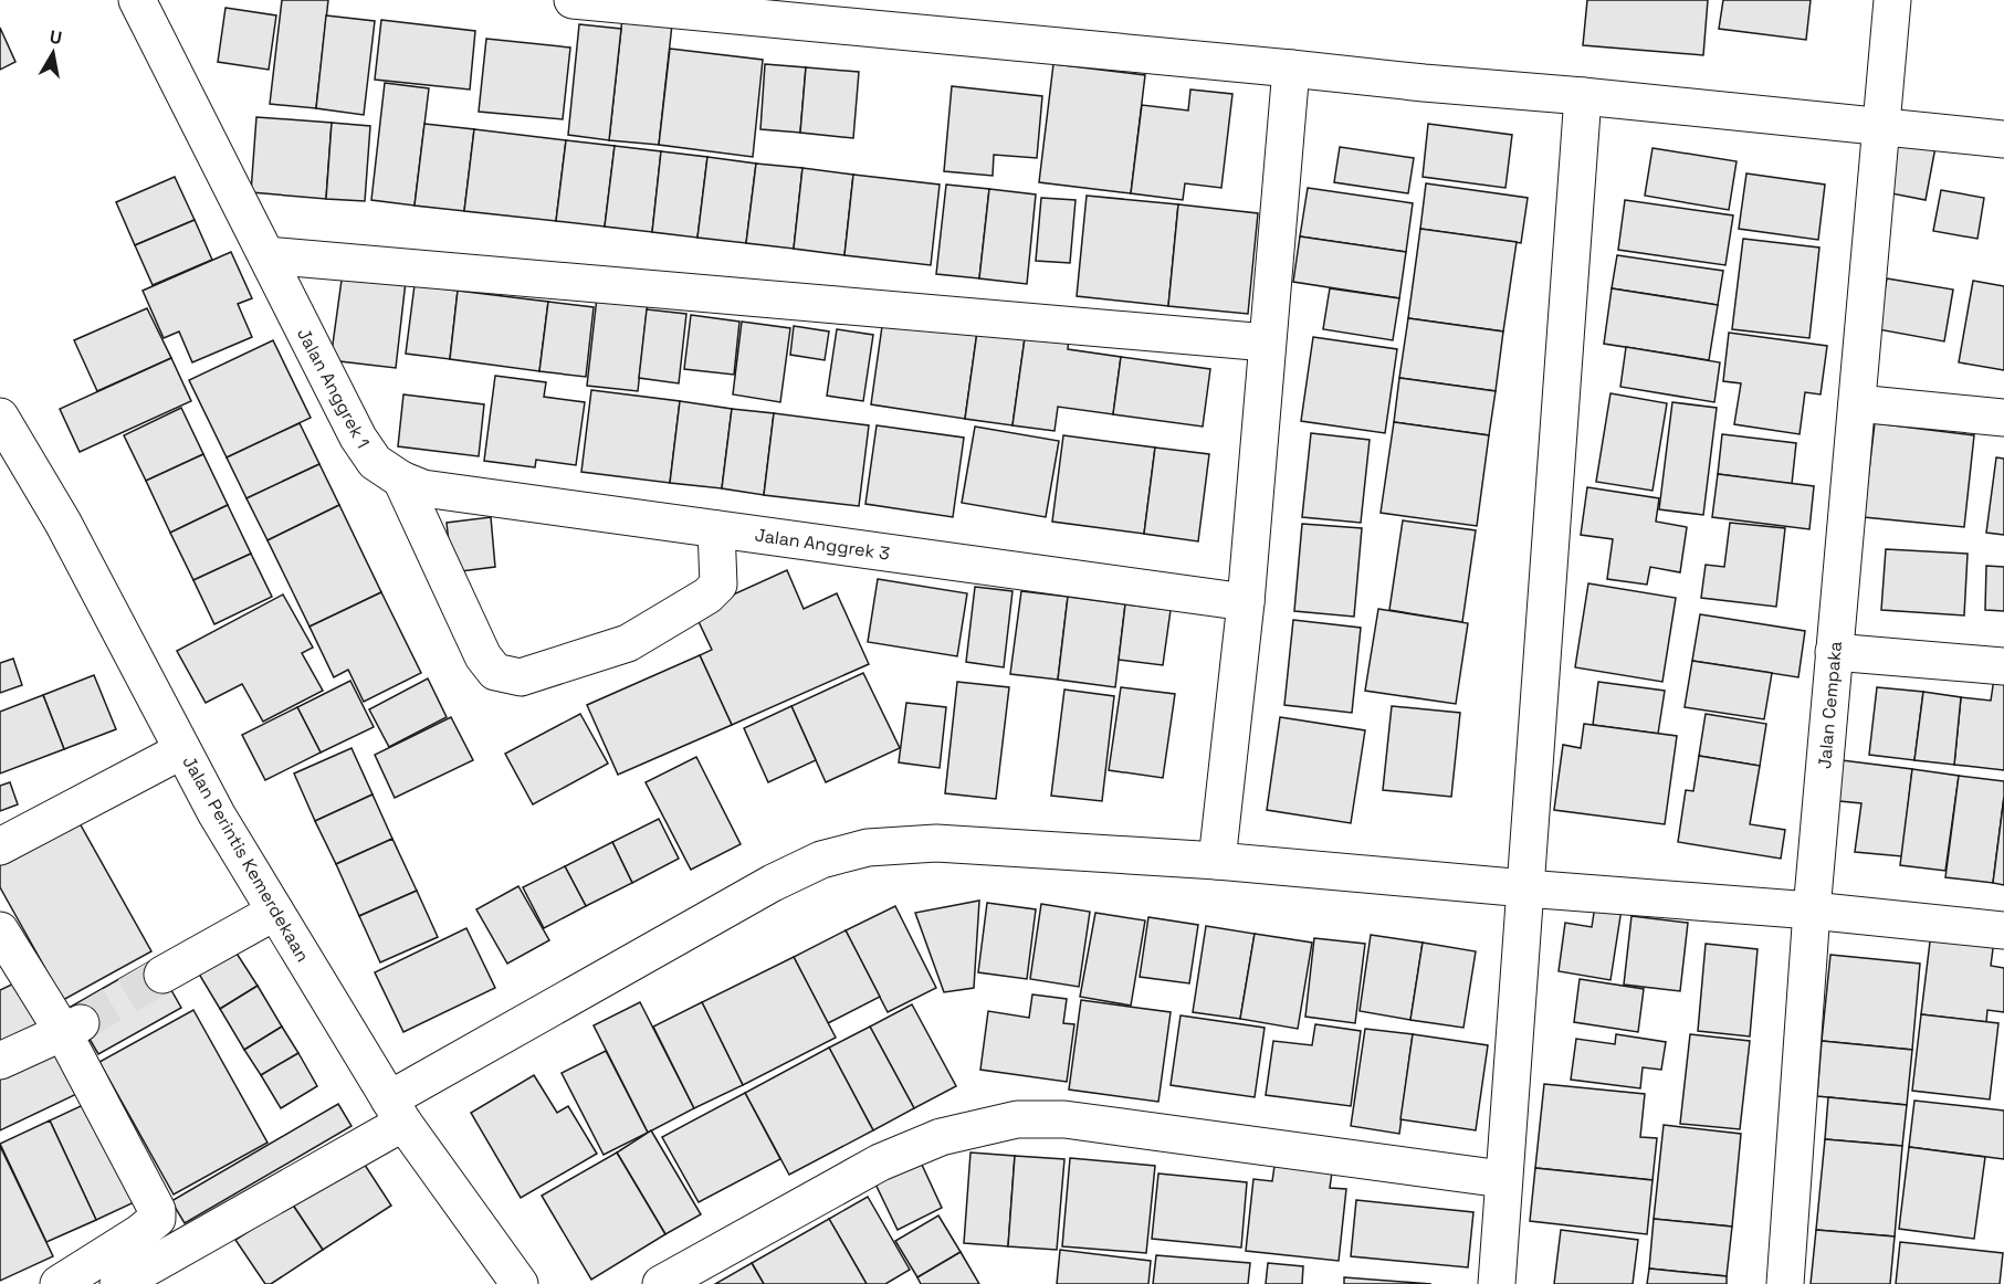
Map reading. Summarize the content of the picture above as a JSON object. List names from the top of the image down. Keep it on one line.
{"streets":{"street":["Jalan Anggrek 1","Jalan Anggrek 3","Jalan Cempaka","Jalan Perintis Kemerdekaan"]},"crossings":[["Jalan Anggrek 1","Jalan Anggrek 3"]],"north":"top"}
